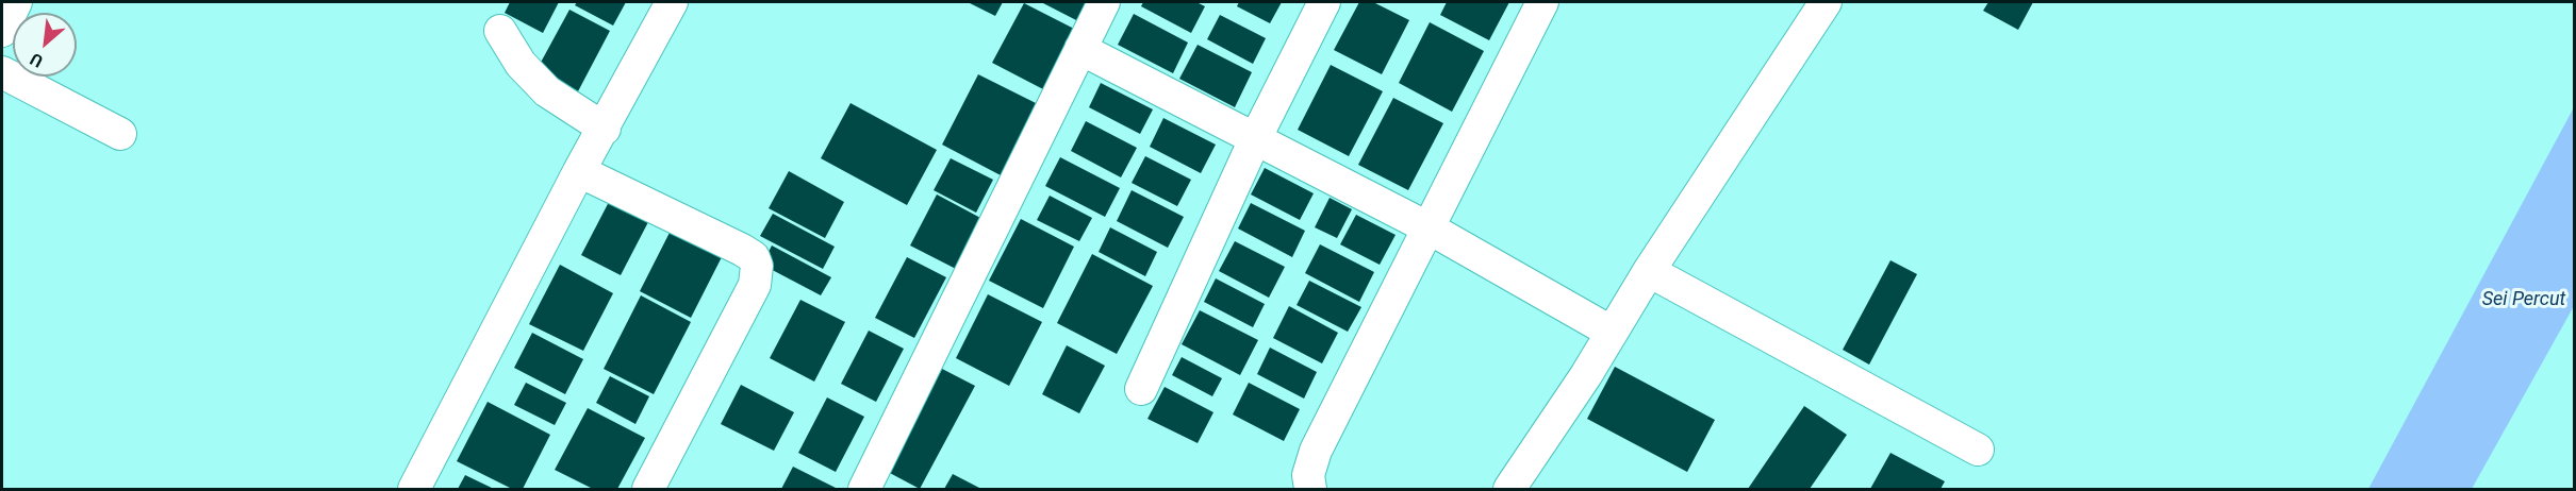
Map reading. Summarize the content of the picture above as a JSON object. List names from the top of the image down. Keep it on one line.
{"water":["Sei Percut"],"north":"bottom left"}
